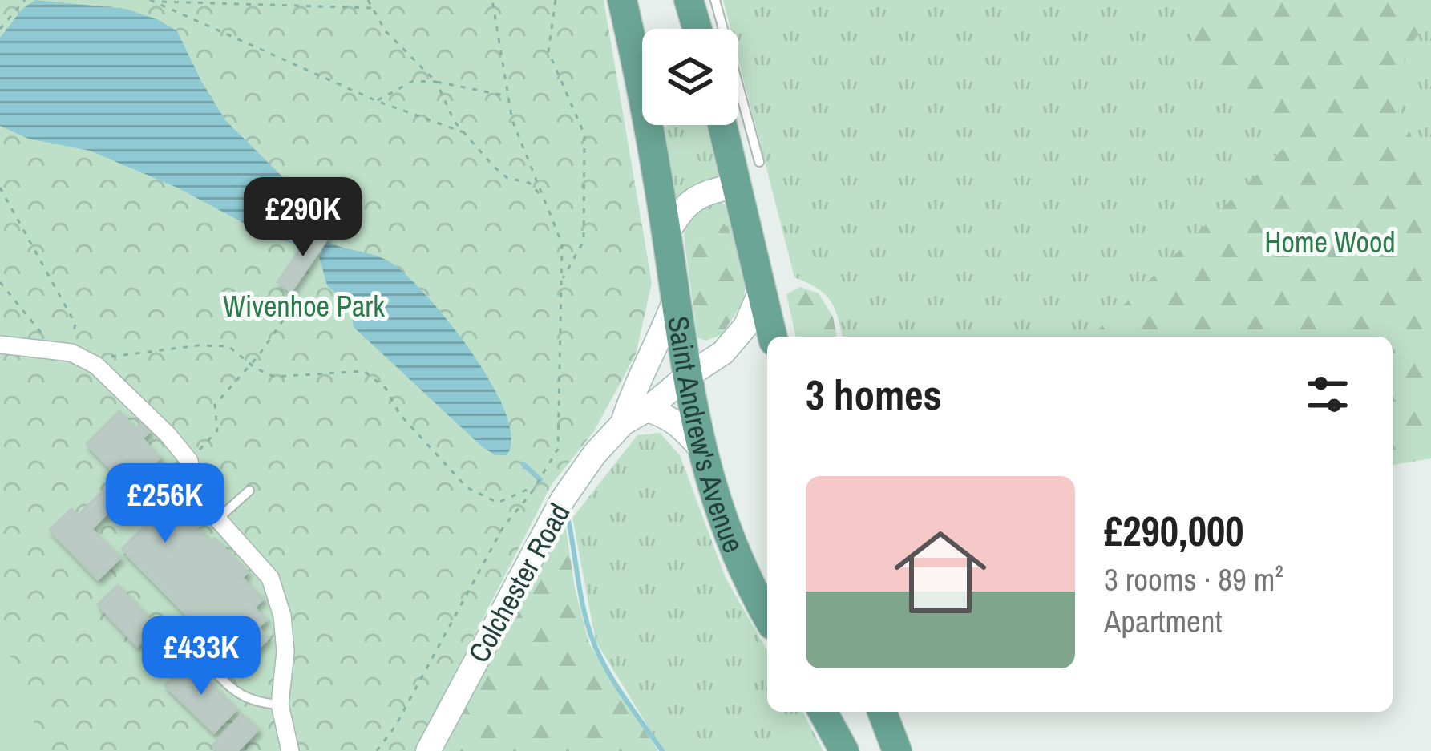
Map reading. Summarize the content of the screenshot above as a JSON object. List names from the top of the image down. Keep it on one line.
{"streets":{"main road":["Saint Andrew's Avenue","Colchester Road"]},"crossings":[["Saint Andrew's Avenue","Colchester Road"]],"parks":["Home Wood","Wivenhoe Park"],"page":{"price":["£290K","£256K","£433K"],"heading":"3 homes","list":[{"name":"£290,000","note":"3 rooms · 89 m² · Apartment"}]}}
